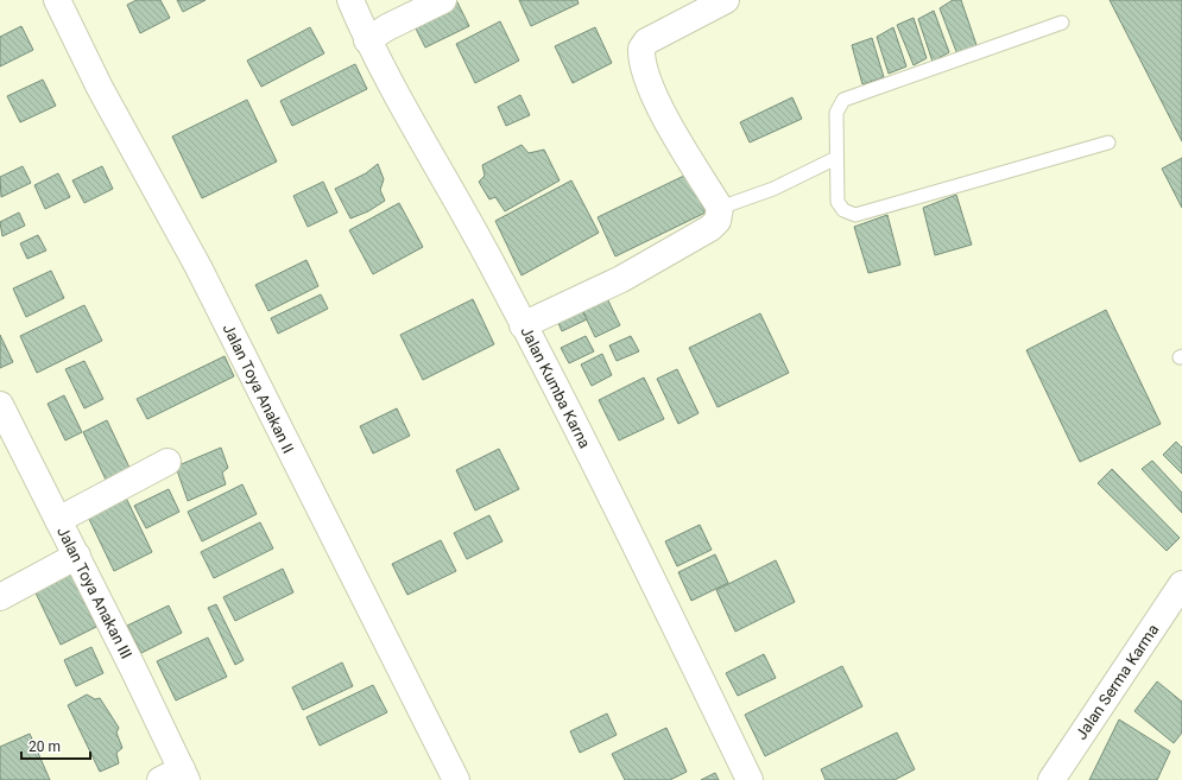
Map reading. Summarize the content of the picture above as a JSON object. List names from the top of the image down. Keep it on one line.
{"streets":{"street":["Jalan Kumba Karna","Jalan Toya Anakan II","Jalan Toya Anakan III","Jalan Serma Karma"]},"scale_bar":"20 m"}
